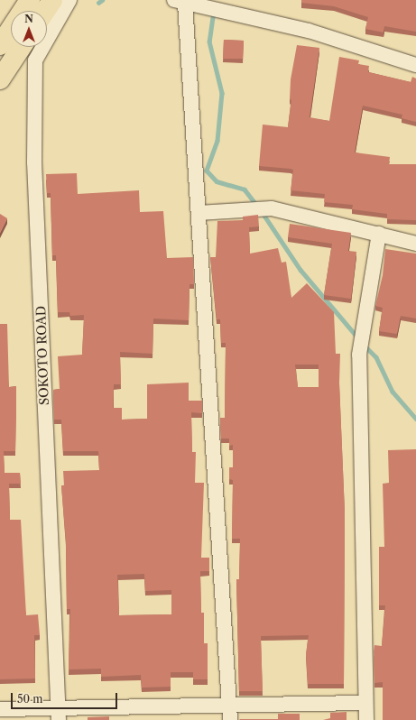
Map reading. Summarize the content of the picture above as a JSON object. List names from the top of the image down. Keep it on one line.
{"streets":{"street":["SOKOTO ROAD"]},"scale_bar":"50 m","north":"top"}
